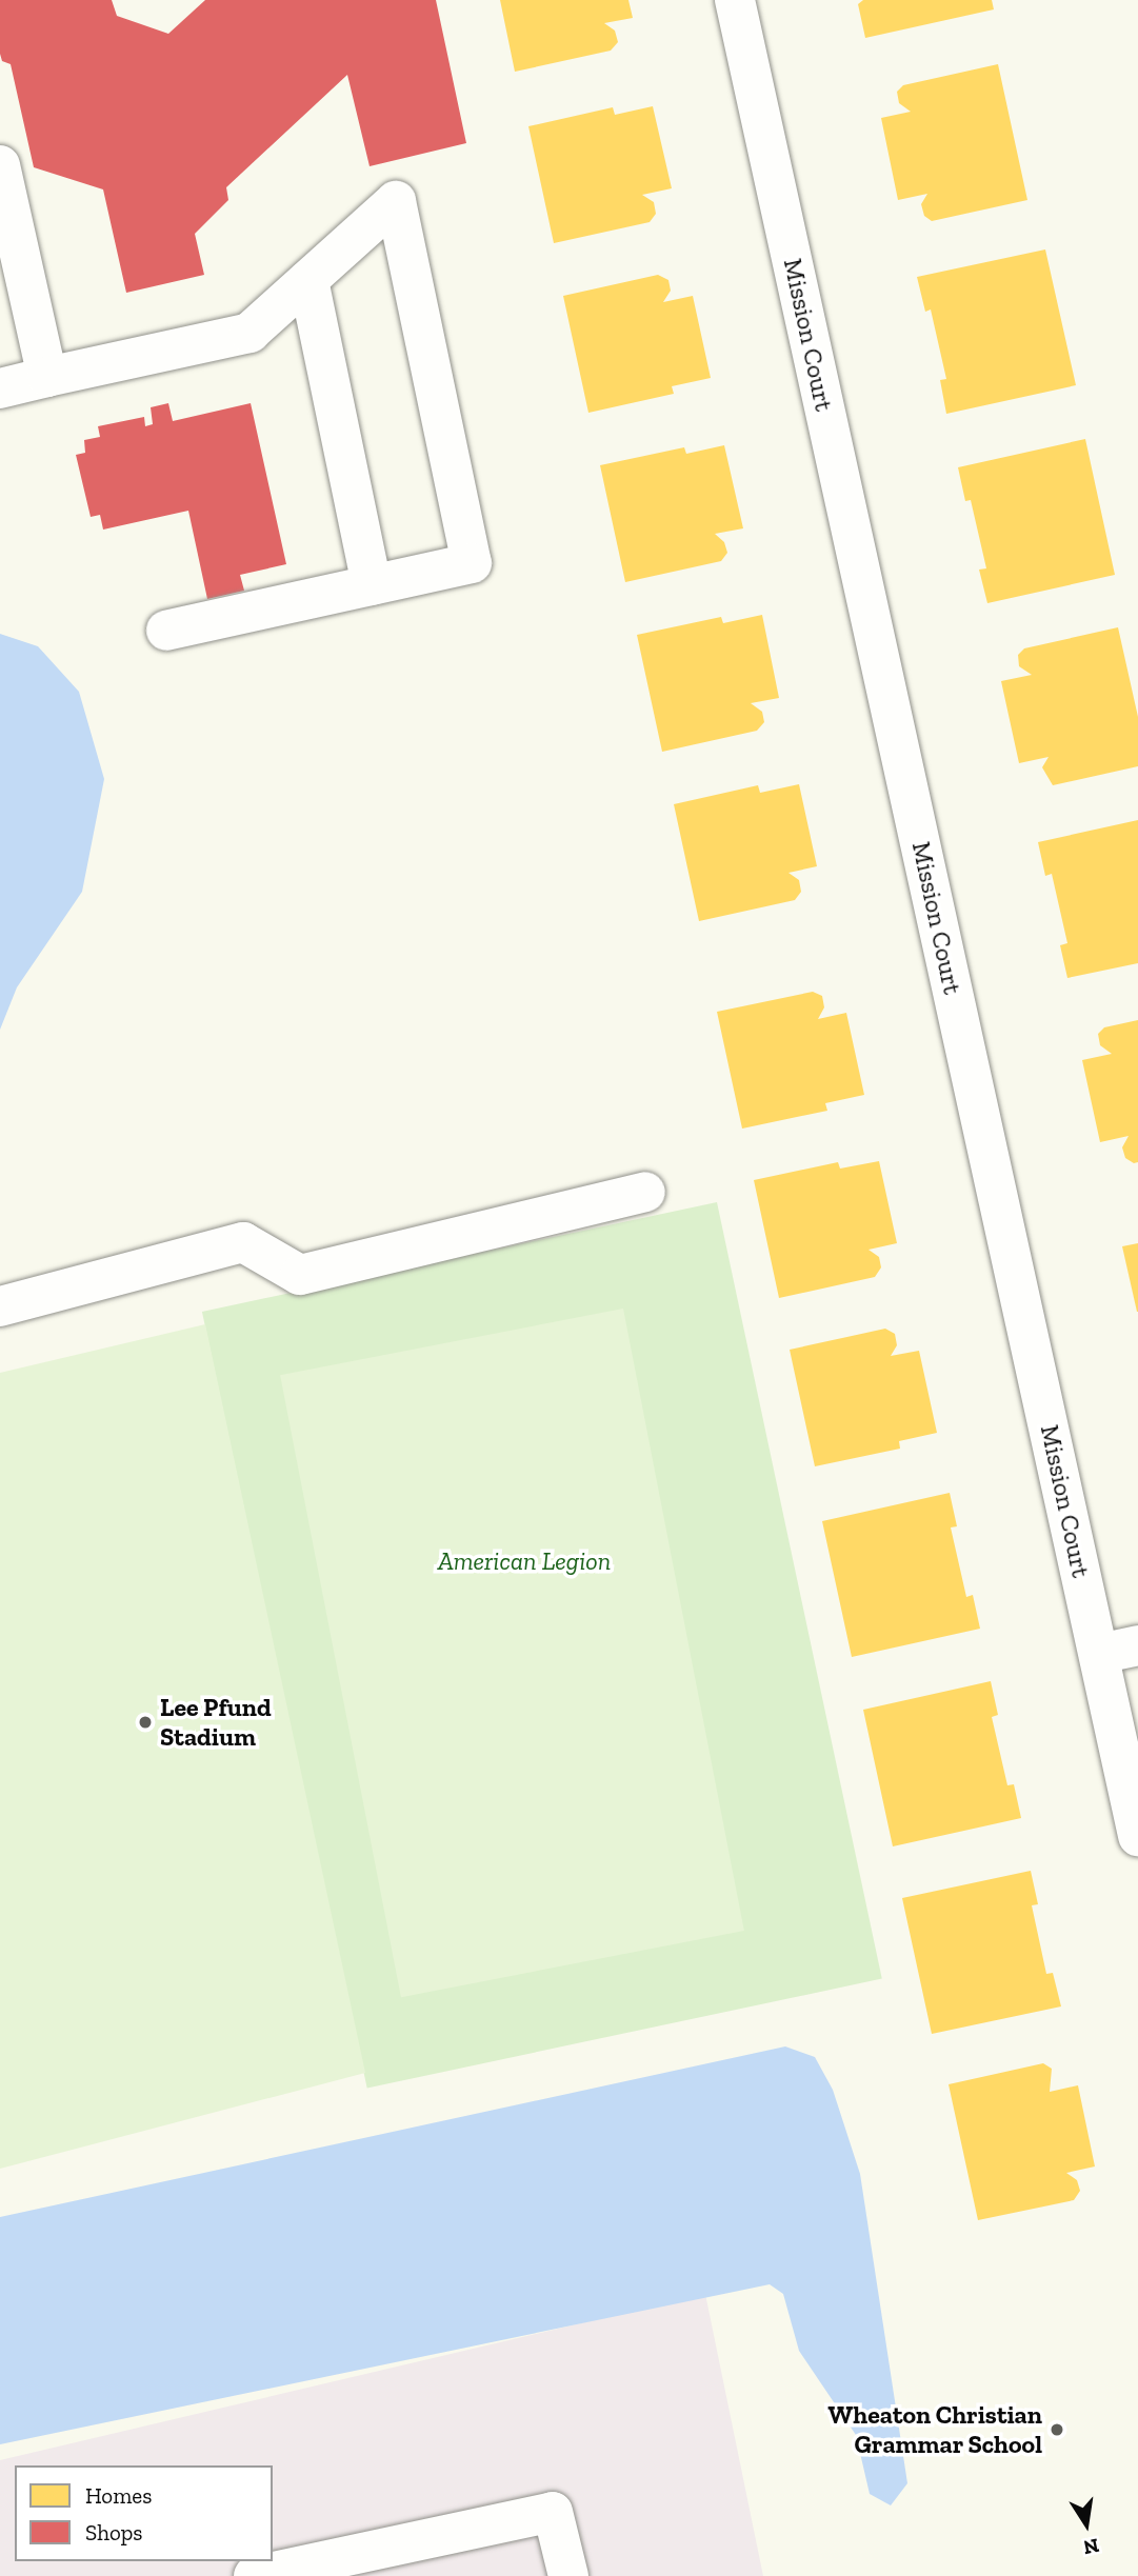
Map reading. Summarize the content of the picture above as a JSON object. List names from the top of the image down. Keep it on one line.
{"streets":{"street":["Mission Court"]},"parks":["American Legion"],"places":["Lee Pfund Stadium","Wheaton Christian Grammar School"],"legend":["Homes","Shops"],"north":"bottom"}
